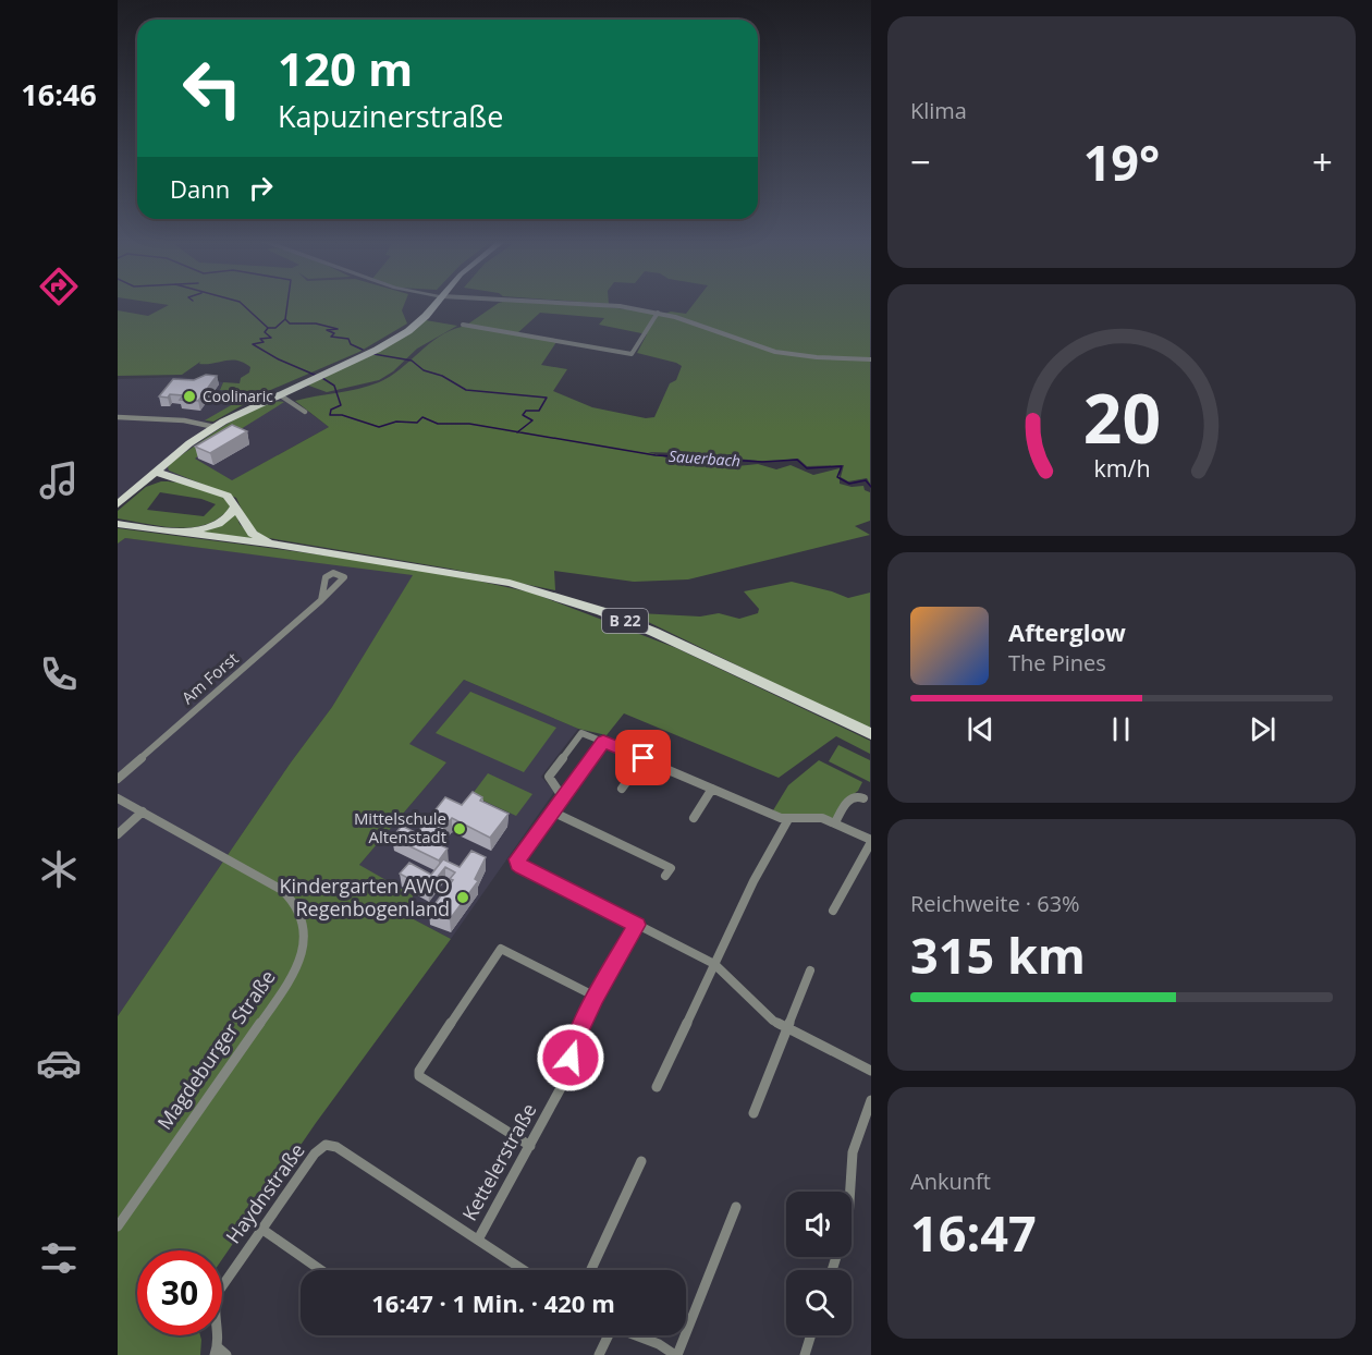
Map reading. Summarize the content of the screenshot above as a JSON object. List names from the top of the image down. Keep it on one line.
{"streets":{"main road":["B 22"],"street":["Am Forst","Magdeburger Straße","Kettelerstraße","Haydnstraße"]},"crossings":[["Kettelerstraße","Haydnstraße"]],"water":["Sauerbach"],"places":["Coolinaric","Mittelschule Altenstadt","Kindergarten AWO Regenbogenland"],"page":{"tabs":"16:46","tile":["Klima",["Reichweite · 63%","315 km"],["Ankunft","16:47"]],"turn":["120 m","Kapuzinerstraße"],"heat":["−","19°","+"],"then":"Dann","song":["Afterglow","The Pines"],"limit":"30","trip":"16:47 · 1 Min. · 420 m","gauge":["20","km/h"]}}
